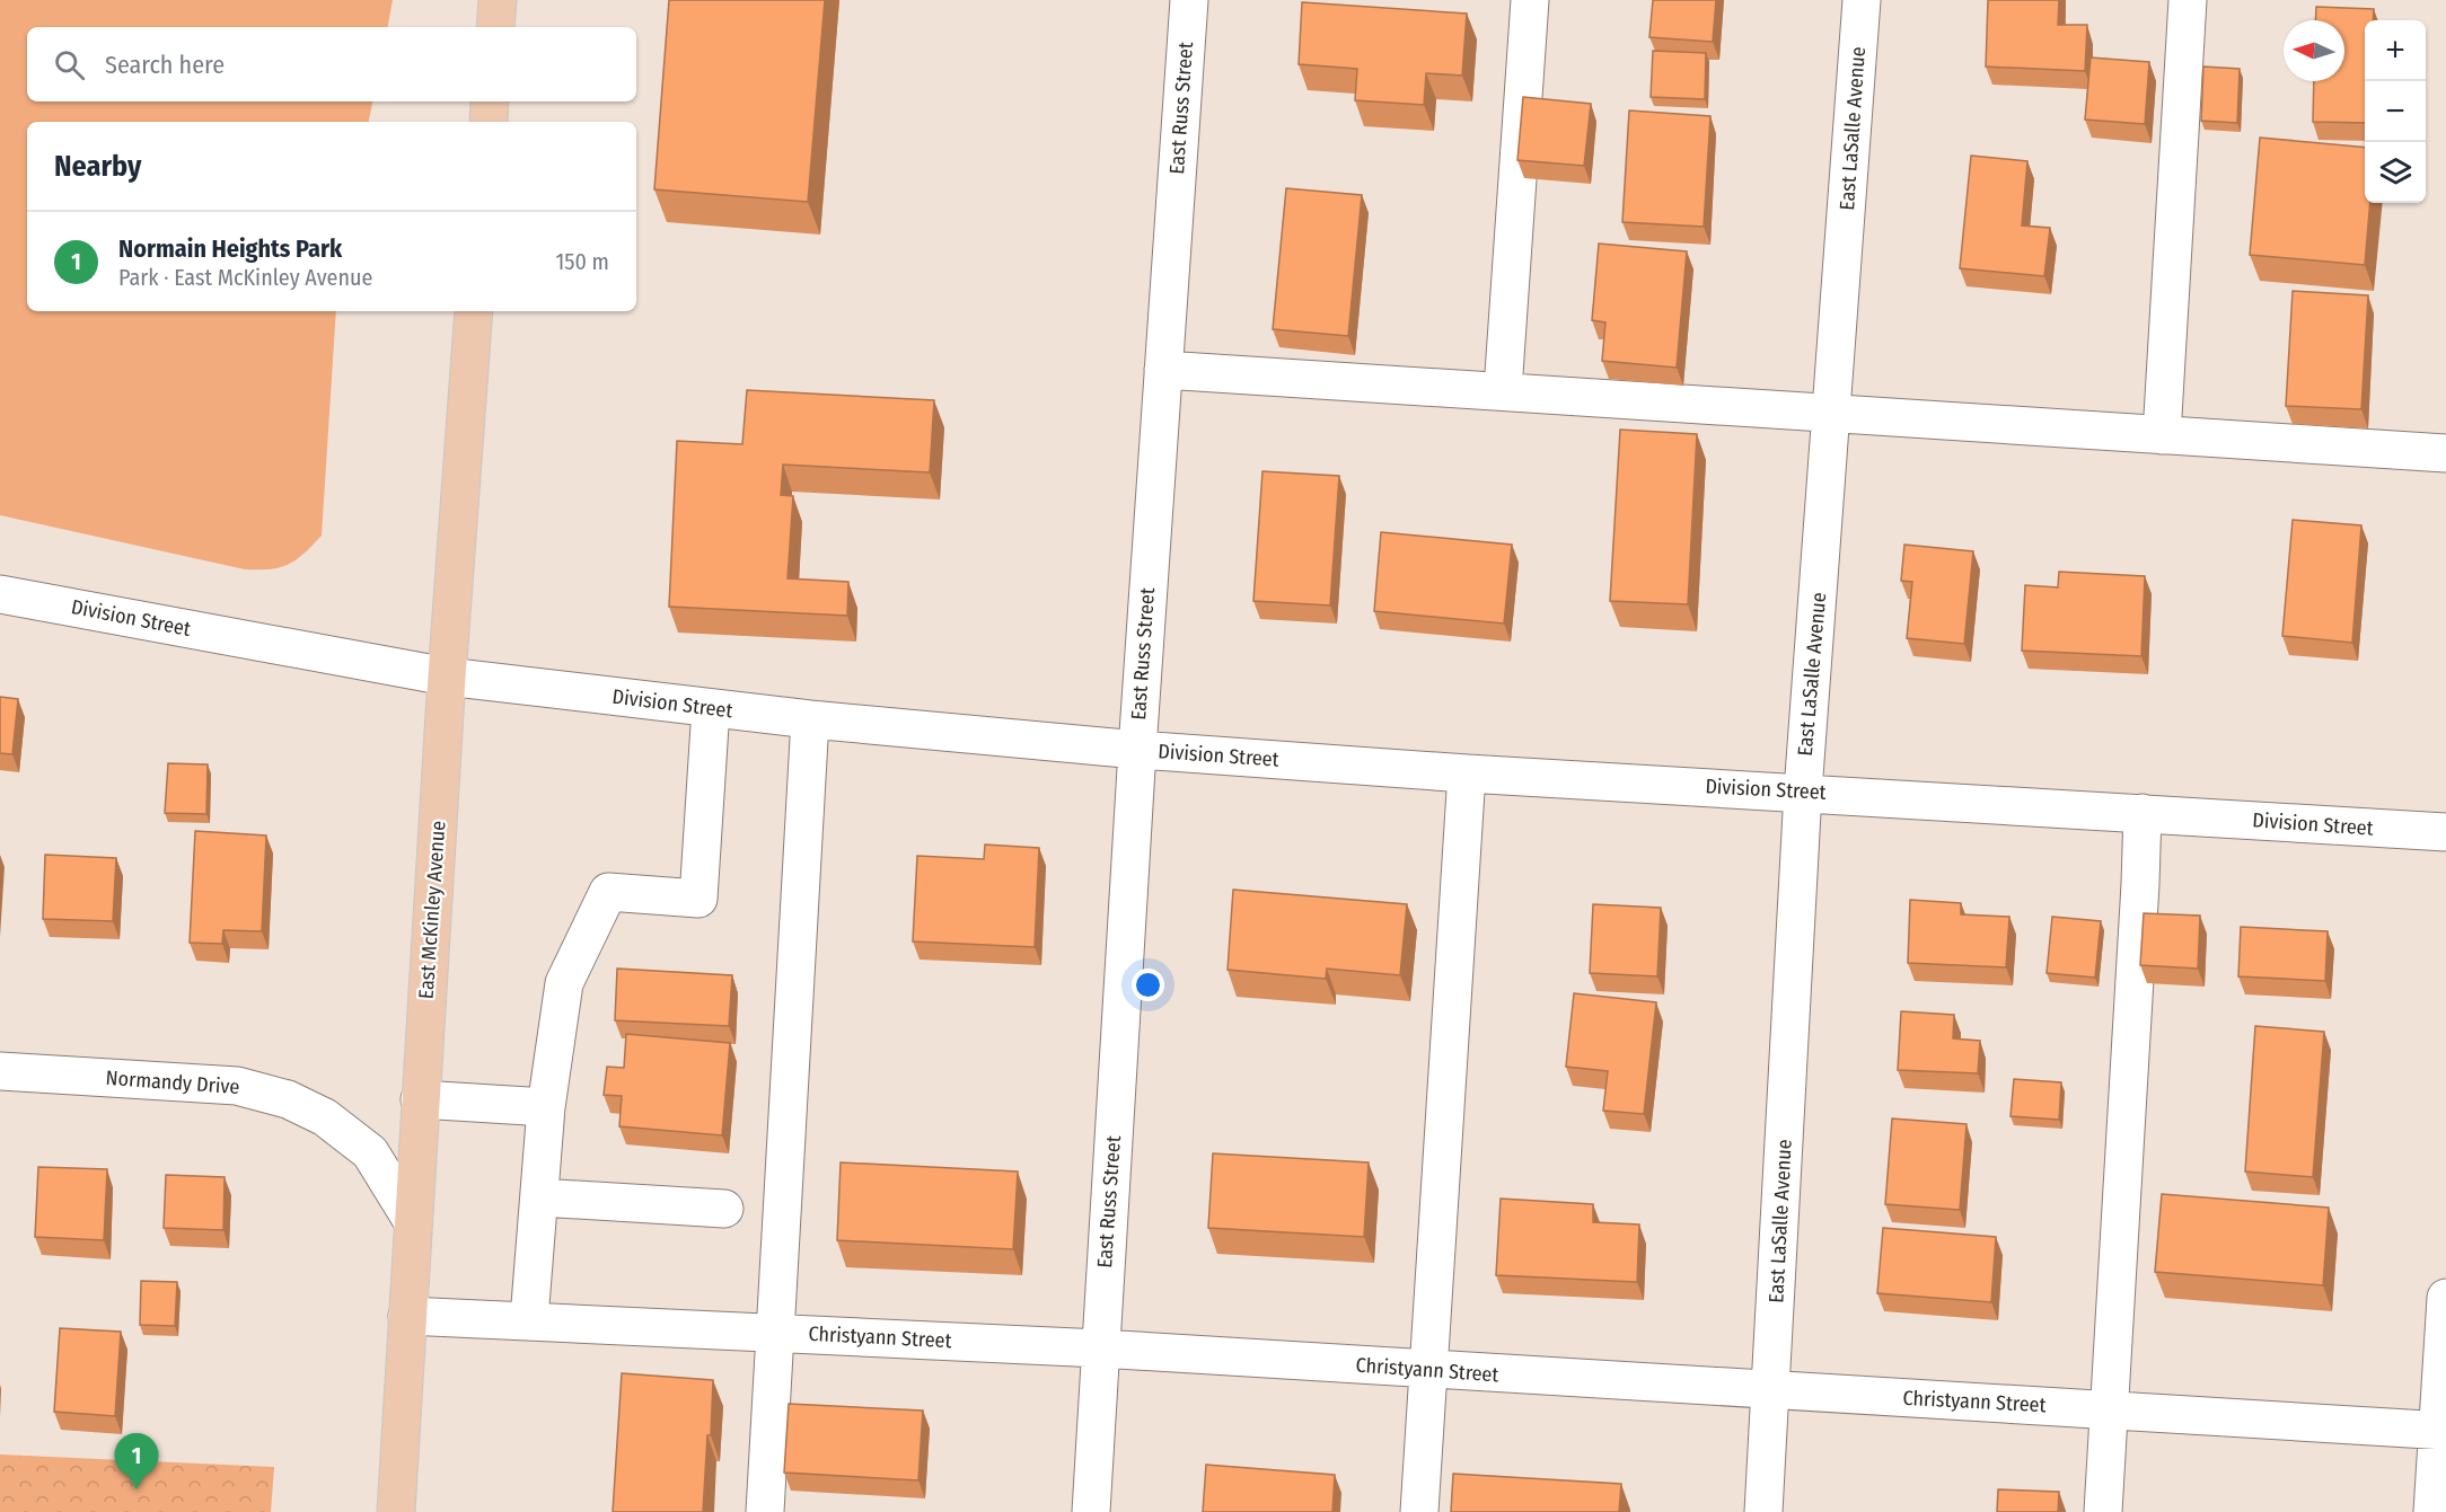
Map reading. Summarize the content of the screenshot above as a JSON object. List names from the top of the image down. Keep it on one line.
{"streets":{"main road":["East McKinley Avenue"],"street":["East Russ Street","East LaSalle Avenue","Division Street","Normandy Drive","Christyann Street"]},"crossings":[["East Russ Street","Division Street"],["East Russ Street","Christyann Street"],["East LaSalle Avenue","Division Street"],["East LaSalle Avenue","Christyann Street"],["Division Street","East McKinley Avenue"],["East McKinley Avenue","Normandy Drive"],["East McKinley Avenue","Christyann Street"]],"north":"left","page":{"map_buttons":["+","−"],"search":"Search here","heading":"Nearby","list":[{"mark":"1","name":"Normain Heights Park","note":"Park · East McKinley Avenue","value":"150 m"}],"pins":"1"}}
